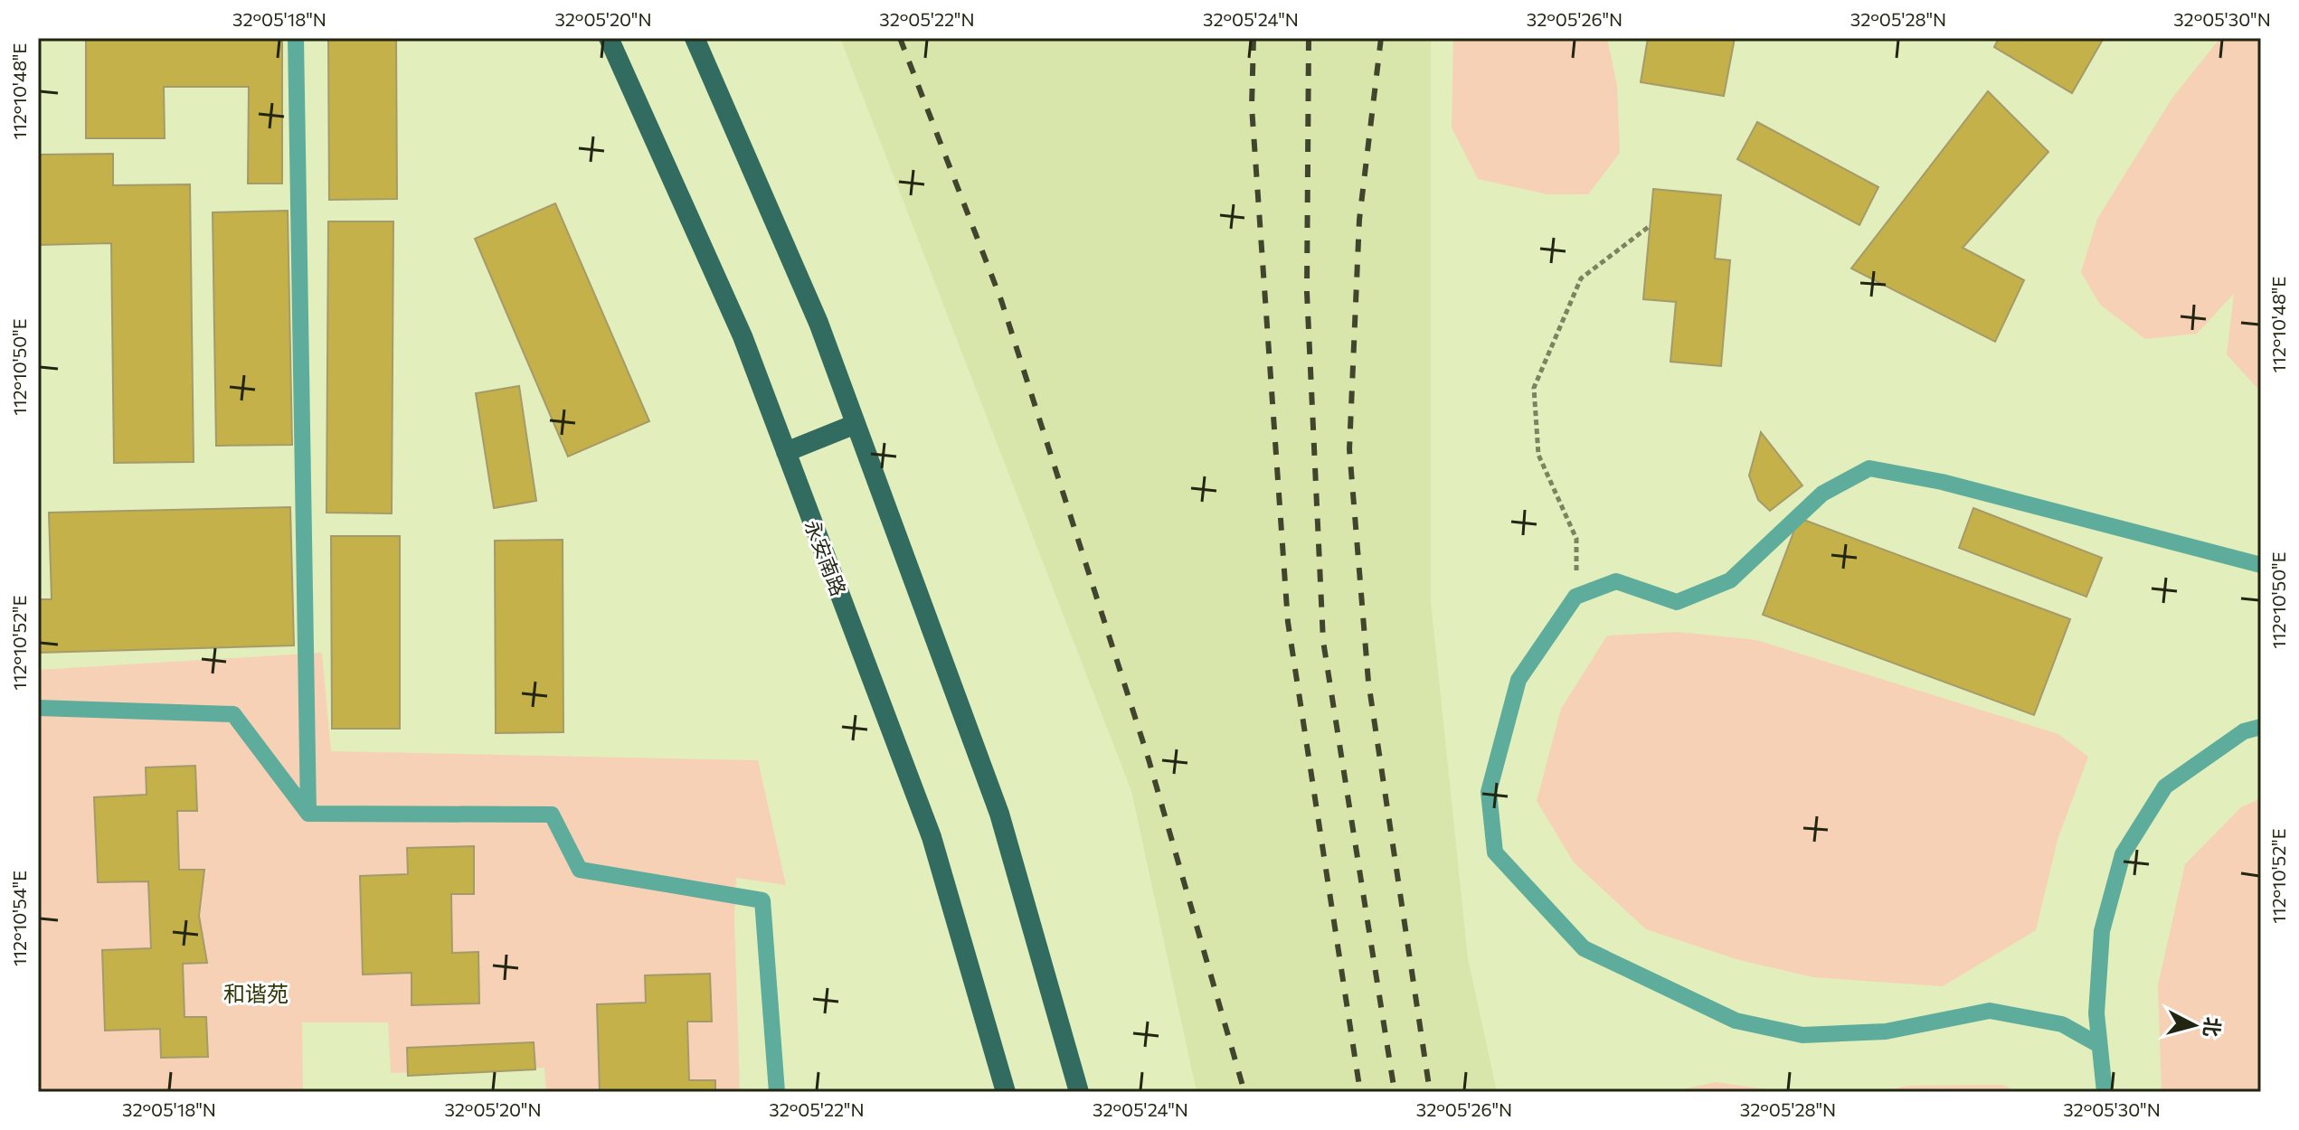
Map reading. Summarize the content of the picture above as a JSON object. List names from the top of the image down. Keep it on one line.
{"streets":{"main road":["永安南路"]},"districts":["和谐苑"],"north":"right","coordinates":["32°05'18\"N","32°05'20\"N","32°05'22\"N","32°05'24\"N","32°05'26\"N","32°05'28\"N","32°05'30\"N","112°10'48\"E","112°10'50\"E","112°10'52\"E","112°10'54\"E"]}
